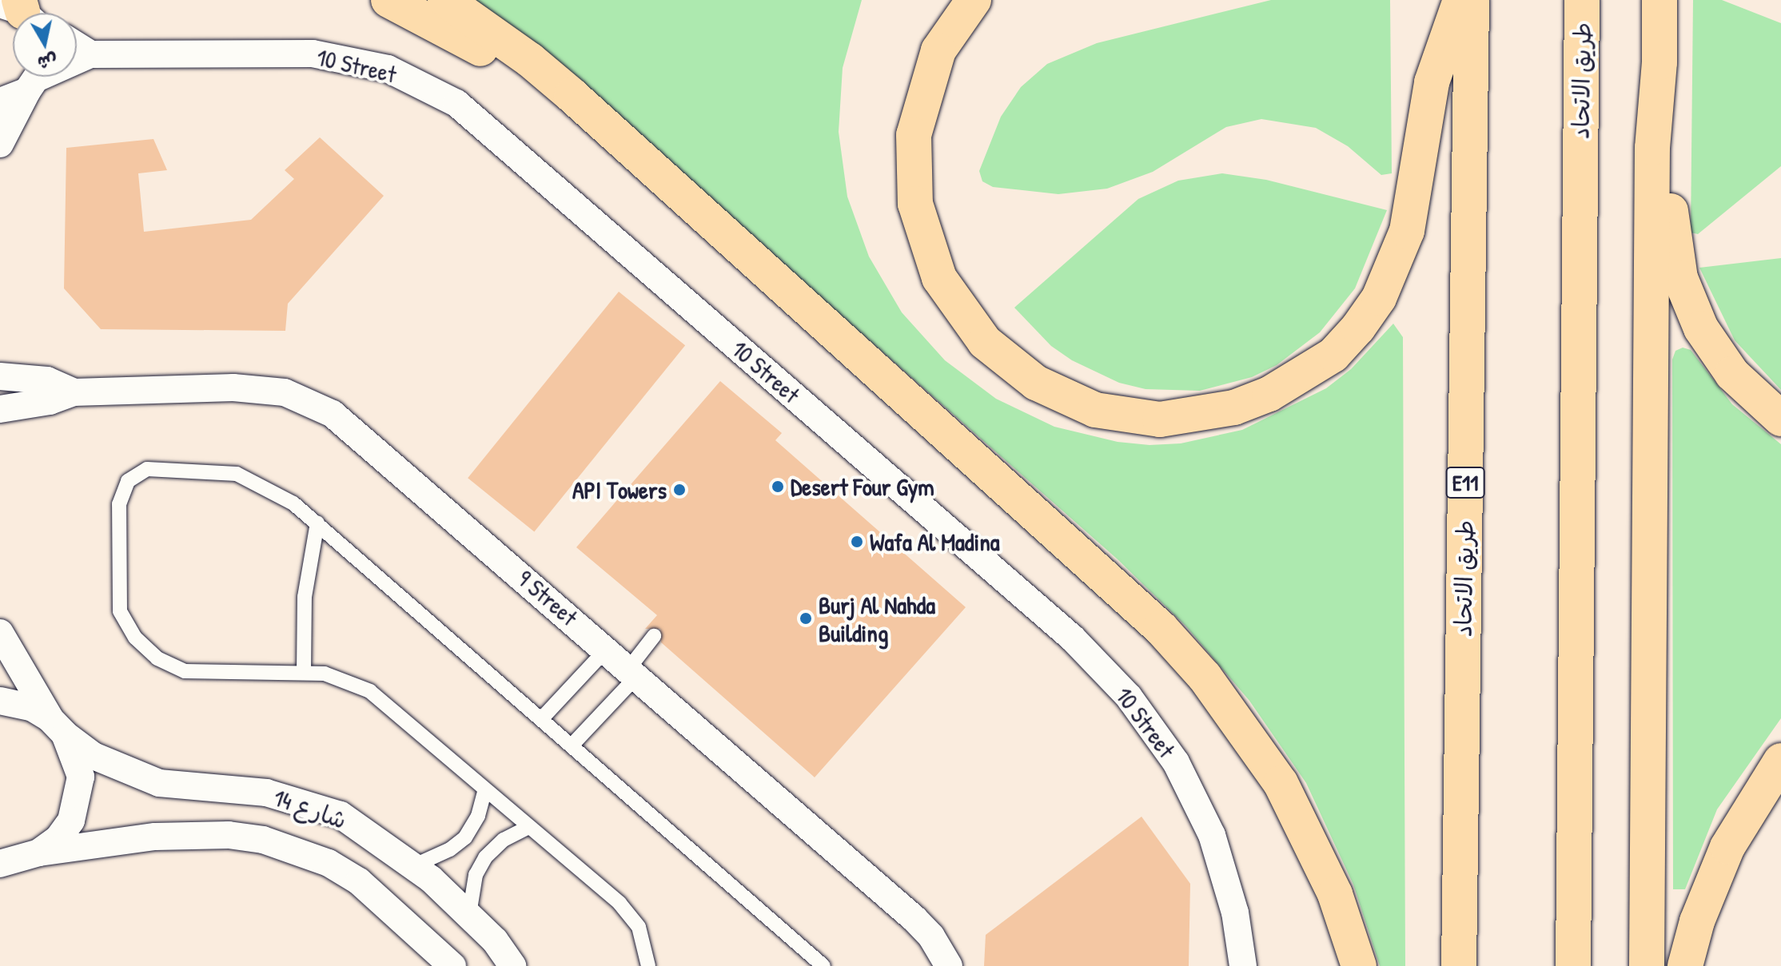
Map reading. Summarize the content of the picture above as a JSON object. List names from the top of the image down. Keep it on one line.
{"streets":{"highway":["طريق الاتحاد","E11"],"street":["10 Street","9 Street","شارع 14"]},"places":["Desert Four Gym","API Towers","Wafa Al Madina","Burj Al Nahda Building"],"north":"bottom"}
